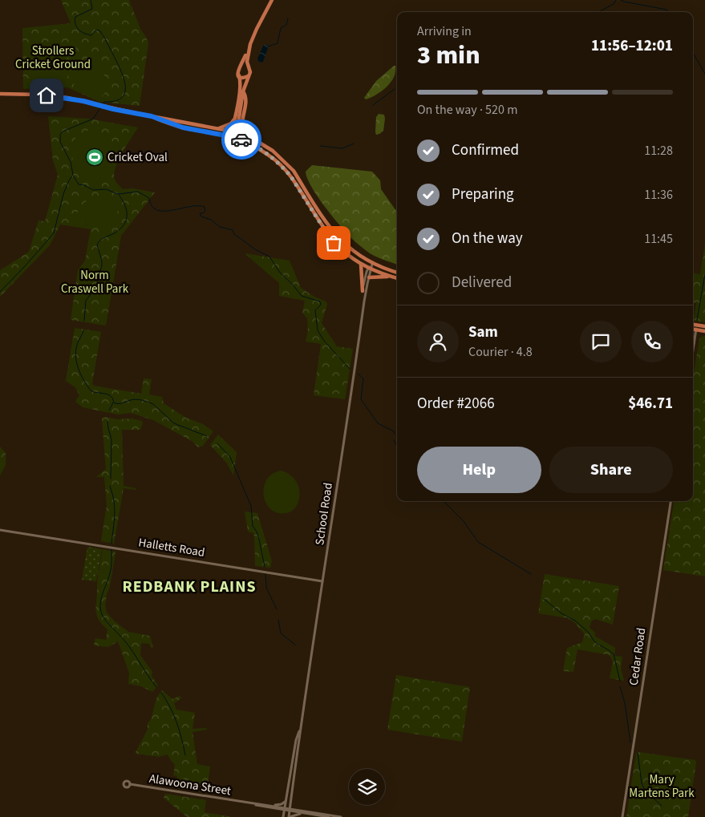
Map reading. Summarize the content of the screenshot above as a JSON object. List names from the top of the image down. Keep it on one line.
{"streets":{"street":["School Road","Halletts Road","Cedar Road","Alawoona Street"]},"crossings":[["School Road","Halletts Road"],["School Road","Alawoona Street"]],"districts":["REDBANK PLAINS"],"parks":["Strollers Cricket Ground","Norm Craswell Park","Mary Martens Park"],"places":{"sports":["Cricket Oval"]},"page":{"heading":["3 min","Arriving in","11:56–12:01"],"panel":["Sam","Courier · 4.8","Order #2066","$46.71"],"bar":"On the way · 520 m","list":[["Confirmed","11:28"],["Preparing","11:36"],["On the way","11:45"],"Delivered"],"buttons":["Help","Share"]}}
